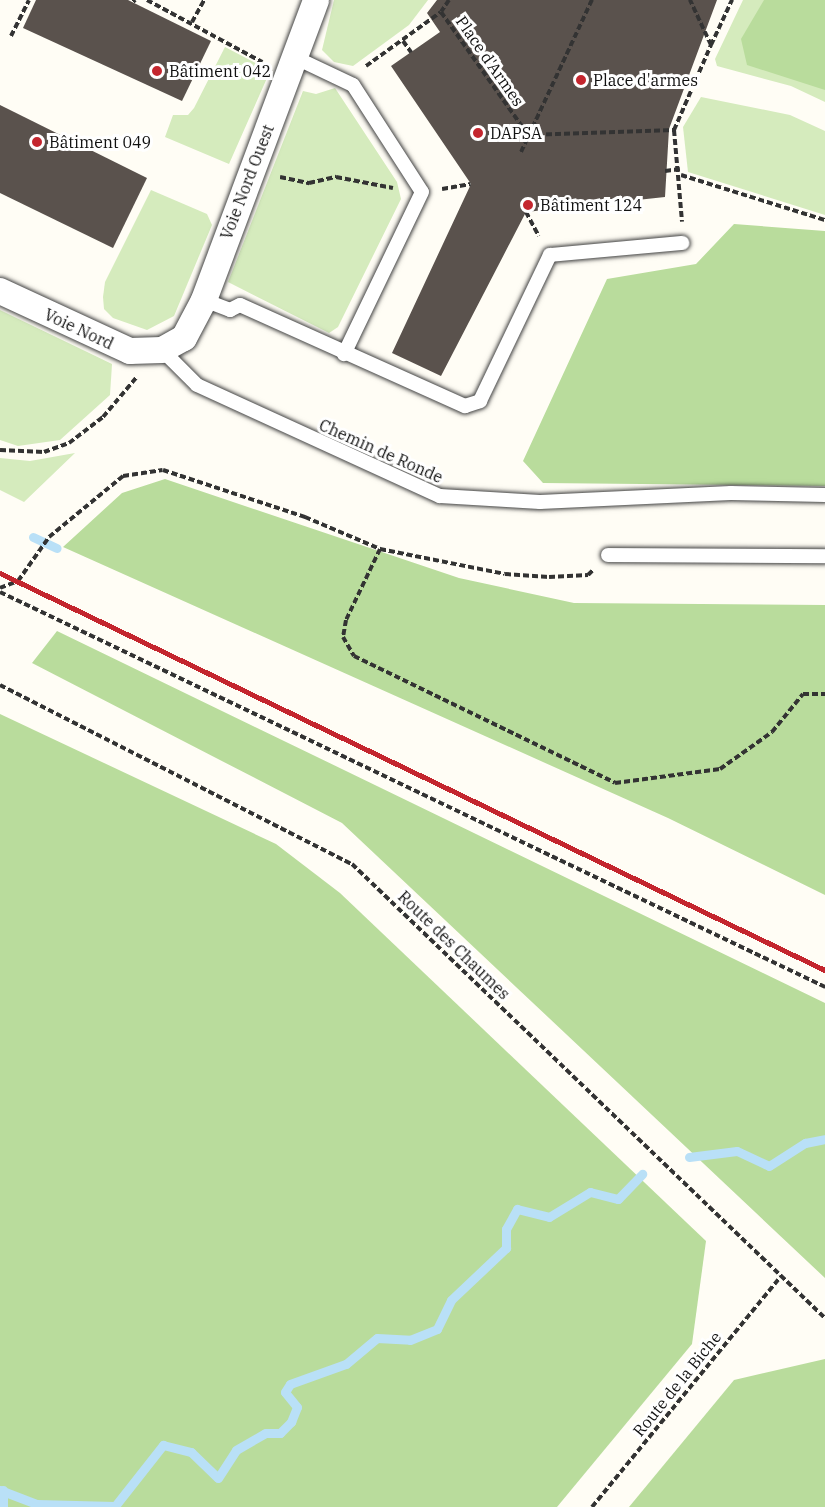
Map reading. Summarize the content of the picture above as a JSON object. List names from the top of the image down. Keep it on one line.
{"streets":{"street":["Voie Nord Ouest","Voie Nord"],"lane":["Chemin de Ronde"],"path":["Place d'Armes","Route des Chaumes","Route de la Biche"]},"crossings":[["Voie Nord Ouest","Voie Nord"],["Voie Nord Ouest","Chemin de Ronde"],["Voie Nord","Chemin de Ronde"],["Route des Chaumes","Route de la Biche"]],"places":["Bâtiment 042","Place d'armes","DAPSA","Bâtiment 049","Bâtiment 124"]}
